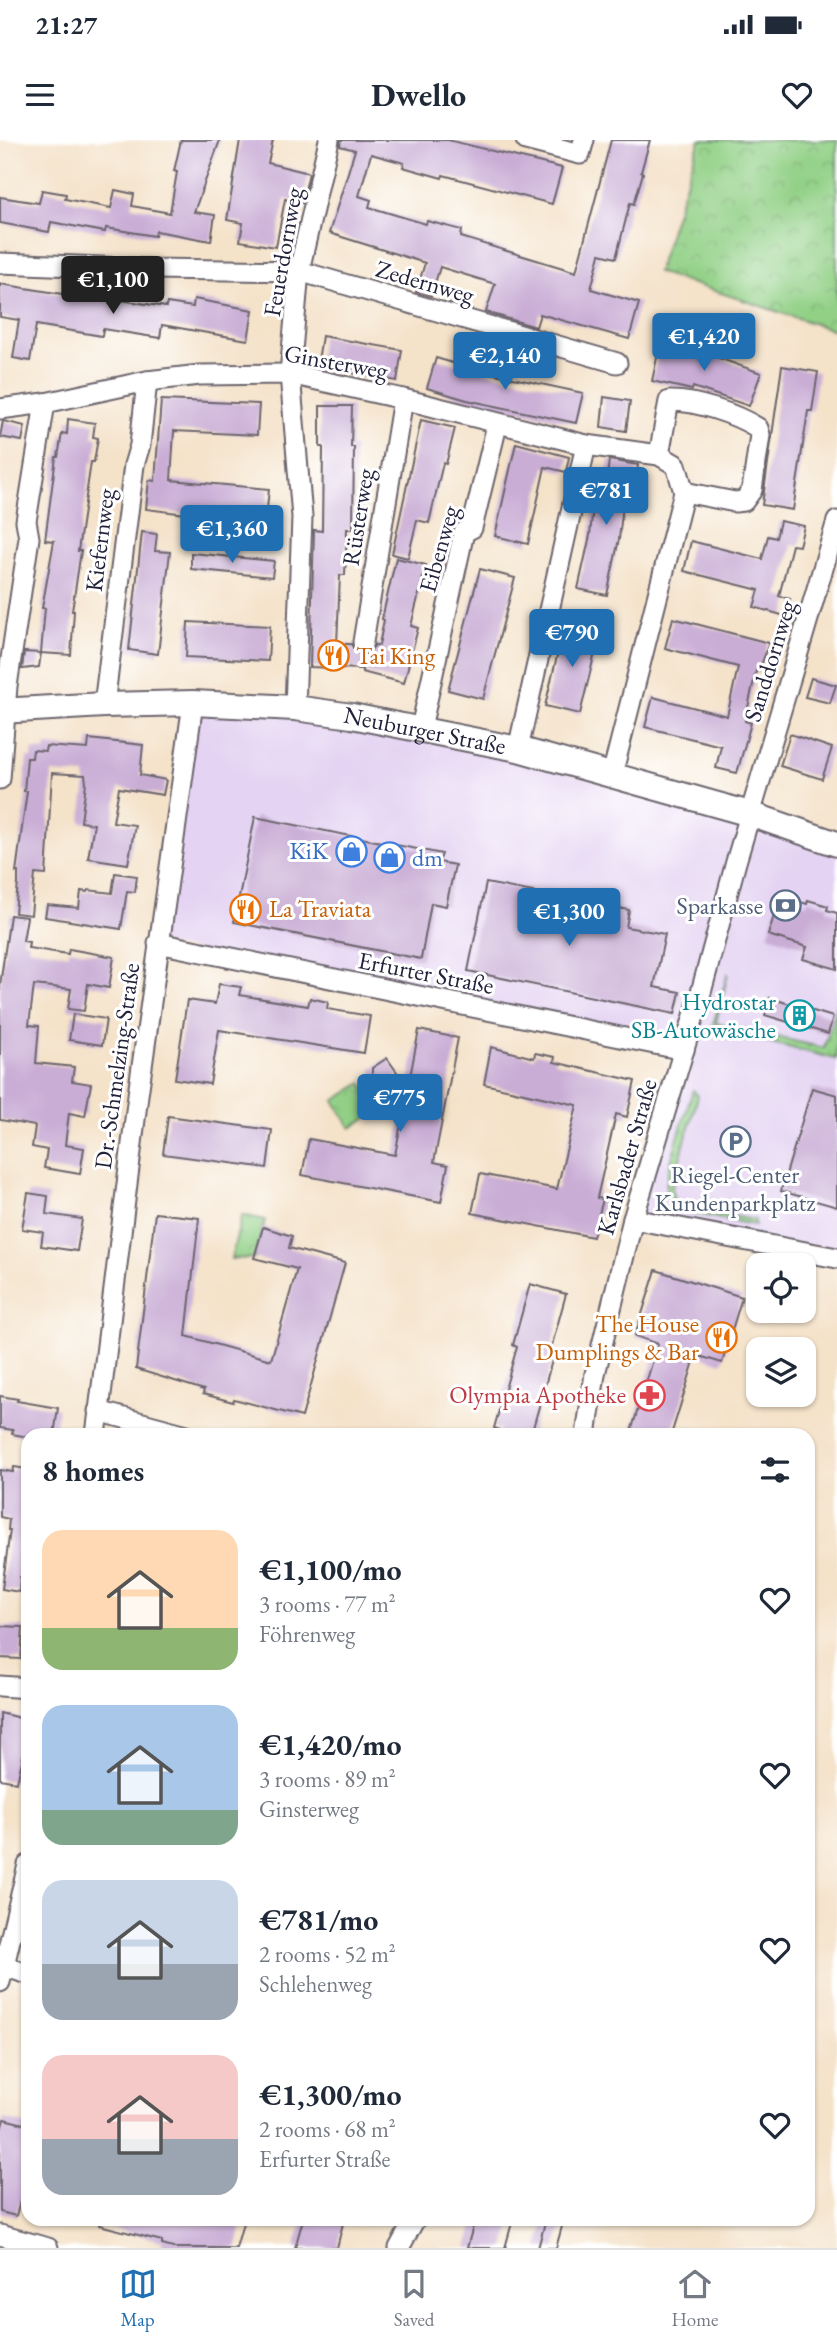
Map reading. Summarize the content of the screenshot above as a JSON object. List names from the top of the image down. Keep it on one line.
{"streets":{"street":["Feuerdornweg","Zedernweg","Ginsterweg","Rüsterweg","Kiefernweg","Eibenweg","Sanddornweg","Neuburger Straße","Erfurter Straße","Dr.-Schmelzing-Straße","Karlsbader Straße"]},"crossings":[["Feuerdornweg","Zedernweg"],["Feuerdornweg","Ginsterweg"],["Feuerdornweg","Neuburger Straße"],["Ginsterweg","Rüsterweg"],["Ginsterweg","Kiefernweg"],["Ginsterweg","Eibenweg"],["Kiefernweg","Neuburger Straße"],["Eibenweg","Neuburger Straße"],["Sanddornweg","Neuburger Straße"],["Sanddornweg","Karlsbader Straße"],["Neuburger Straße","Dr.-Schmelzing-Straße"],["Neuburger Straße","Karlsbader Straße"],["Erfurter Straße","Dr.-Schmelzing-Straße"],["Erfurter Straße","Karlsbader Straße"]],"places":{"restaurant":["Tai King","La Traviata","The House Dumplings & Bar"],"shop":["KiK","dm"],"bank":["Sparkasse"],"building":["Hydrostar SB-Autowäsche"],"parking":["Riegel-Center Kundenparkplatz"],"pharmacy":["Olympia Apotheke"]},"page":{"status":"21:27","header":"Dwello","price":["€1,100","€1,420","€2,140","€781","€1,360","€790","€1,300","€775"],"heading":"8 homes","list":[{"name":"€1,100/mo","note":"3 rooms · 77 m² · Föhrenweg"},{"name":"€1,420/mo","note":"3 rooms · 89 m² · Ginsterweg"},{"name":"€781/mo","note":"2 rooms · 52 m² · Schlehenweg"},{"name":"€1,300/mo","note":"2 rooms · 68 m² · Erfurter Straße"}],"tabs":["Map","Saved","Home"]}}
